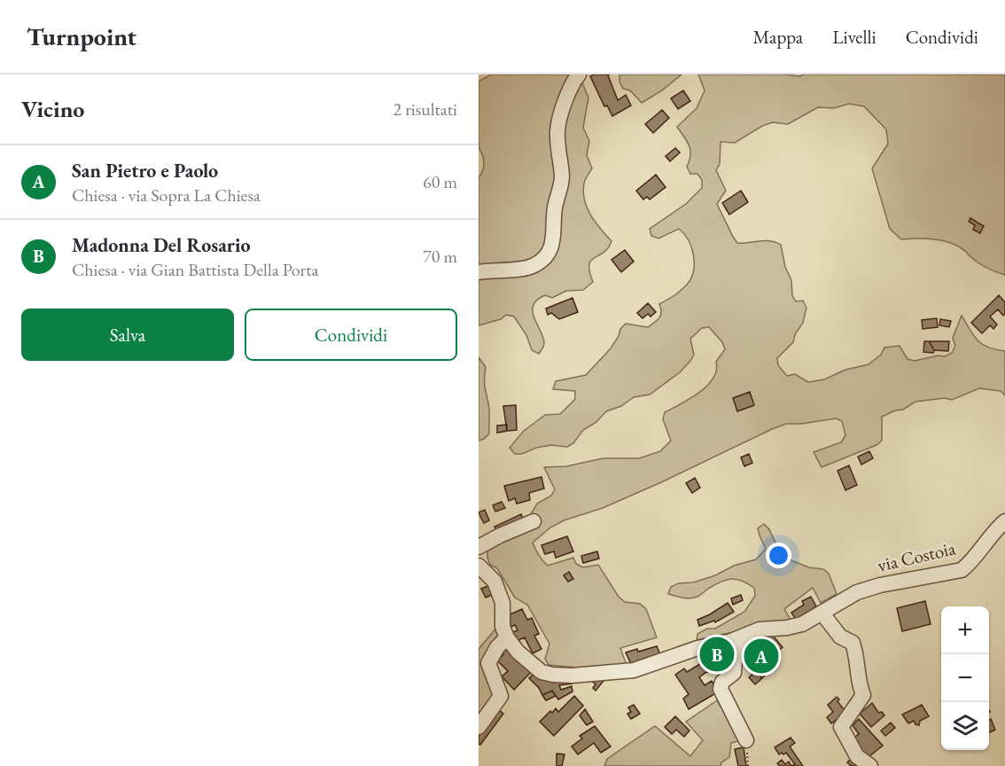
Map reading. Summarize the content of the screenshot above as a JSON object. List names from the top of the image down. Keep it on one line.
{"streets":{"street":["via Costoia"]},"page":{"header":"Turnpoint","nav":["Mappa","Livelli","Condividi"],"heading":["Vicino","2 risultati"],"list":[{"mark":"A","name":"San Pietro e Paolo","note":"Chiesa · via Sopra La Chiesa","value":"60 m"},{"mark":"B","name":"Madonna Del Rosario","note":"Chiesa · via Gian Battista Della Porta","value":"70 m"}],"buttons":["Salva","Condividi"],"map_buttons":["+","−"],"pins":["B","A"]}}
